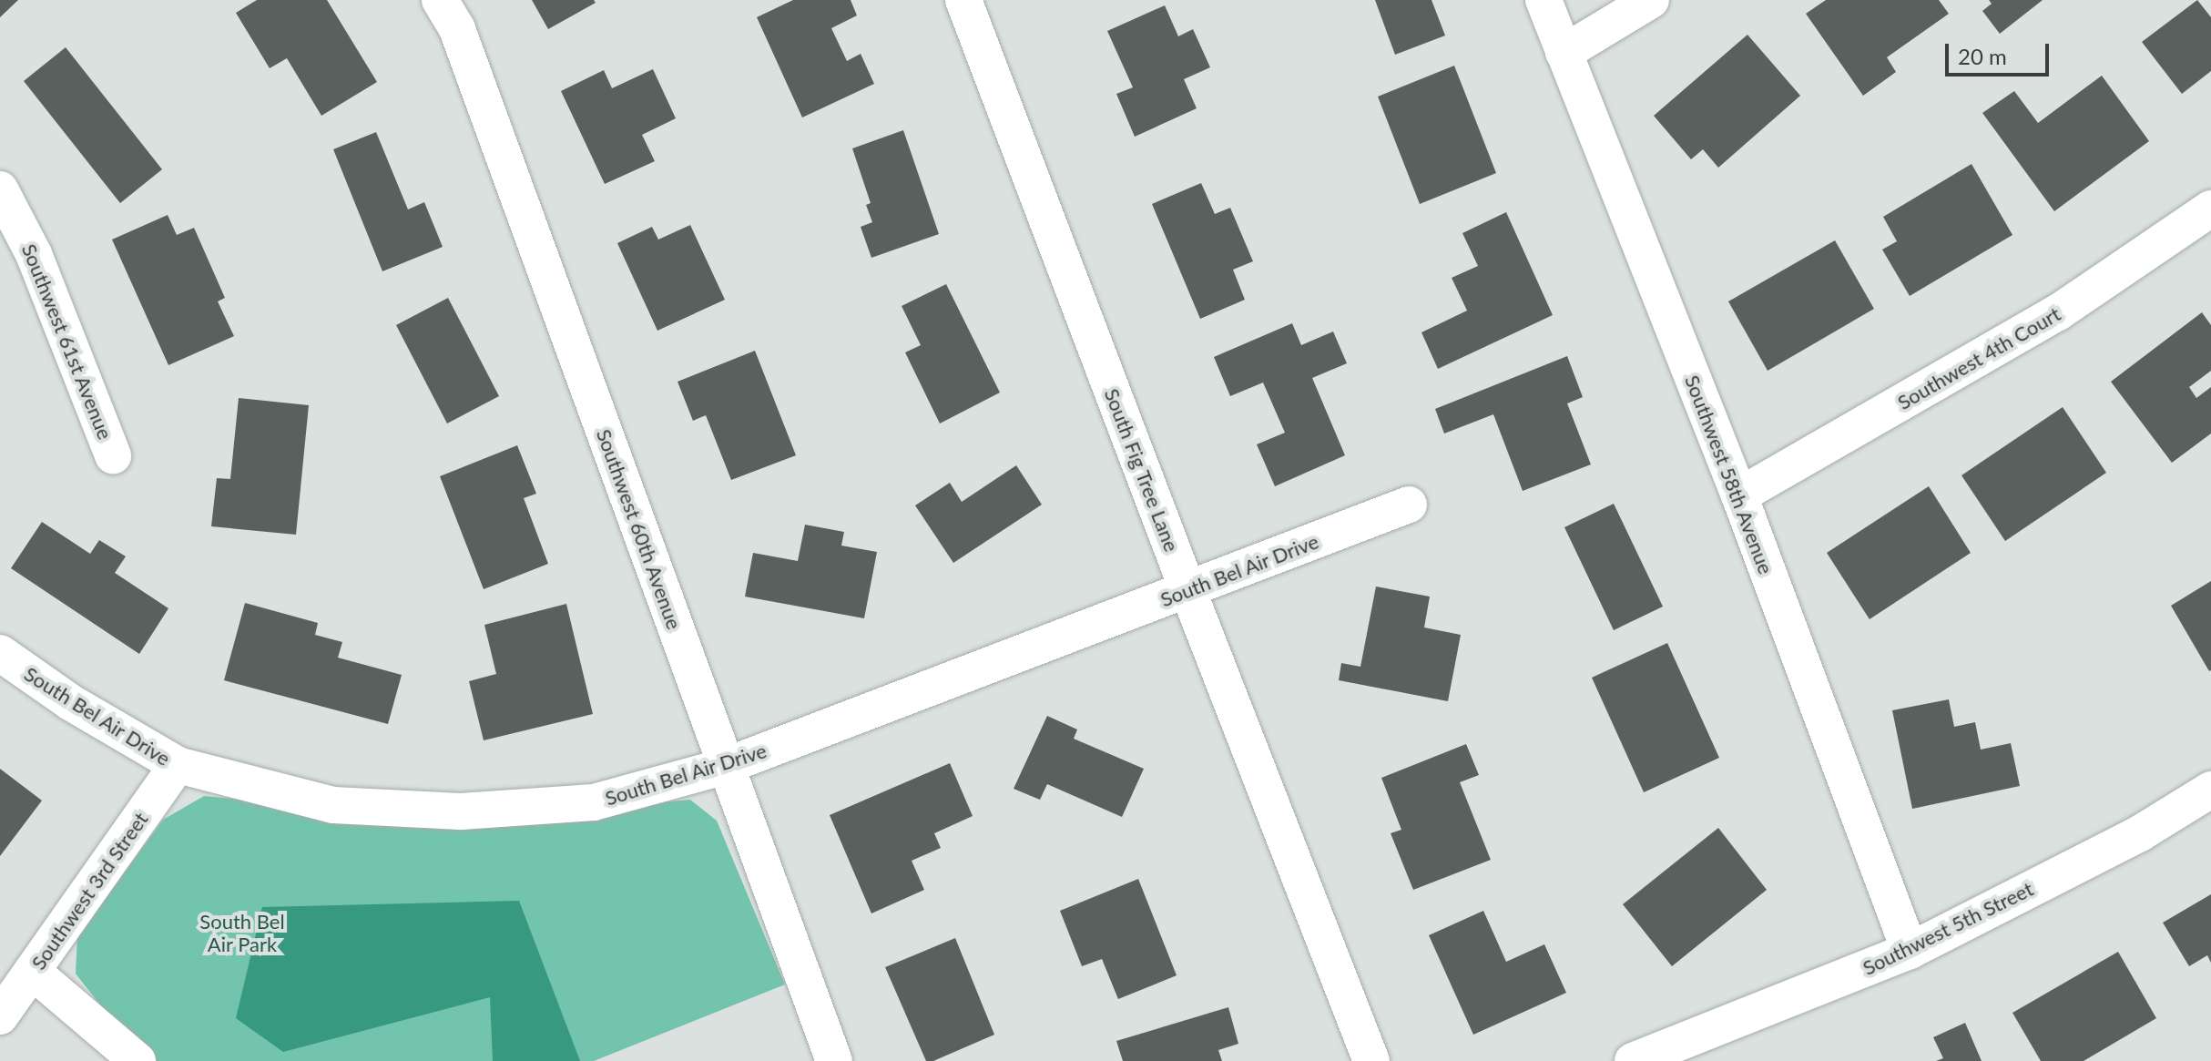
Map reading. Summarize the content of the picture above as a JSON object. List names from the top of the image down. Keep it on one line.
{"streets":{"street":["Southwest 61st Avenue","Southwest 4th Court","South Fig Tree Lane","Southwest 58th Avenue","Southwest 60th Avenue","South Bel Air Drive","Southwest 3rd Street","Southwest 5th Street"]},"crossings":[["Southwest 4th Court","Southwest 58th Avenue"],["South Fig Tree Lane","South Bel Air Drive"],["Southwest 58th Avenue","Southwest 5th Street"],["Southwest 60th Avenue","South Bel Air Drive"],["South Bel Air Drive","Southwest 3rd Street"]],"parks":["South Bel Air Park"],"scale_bar":"20 m"}
